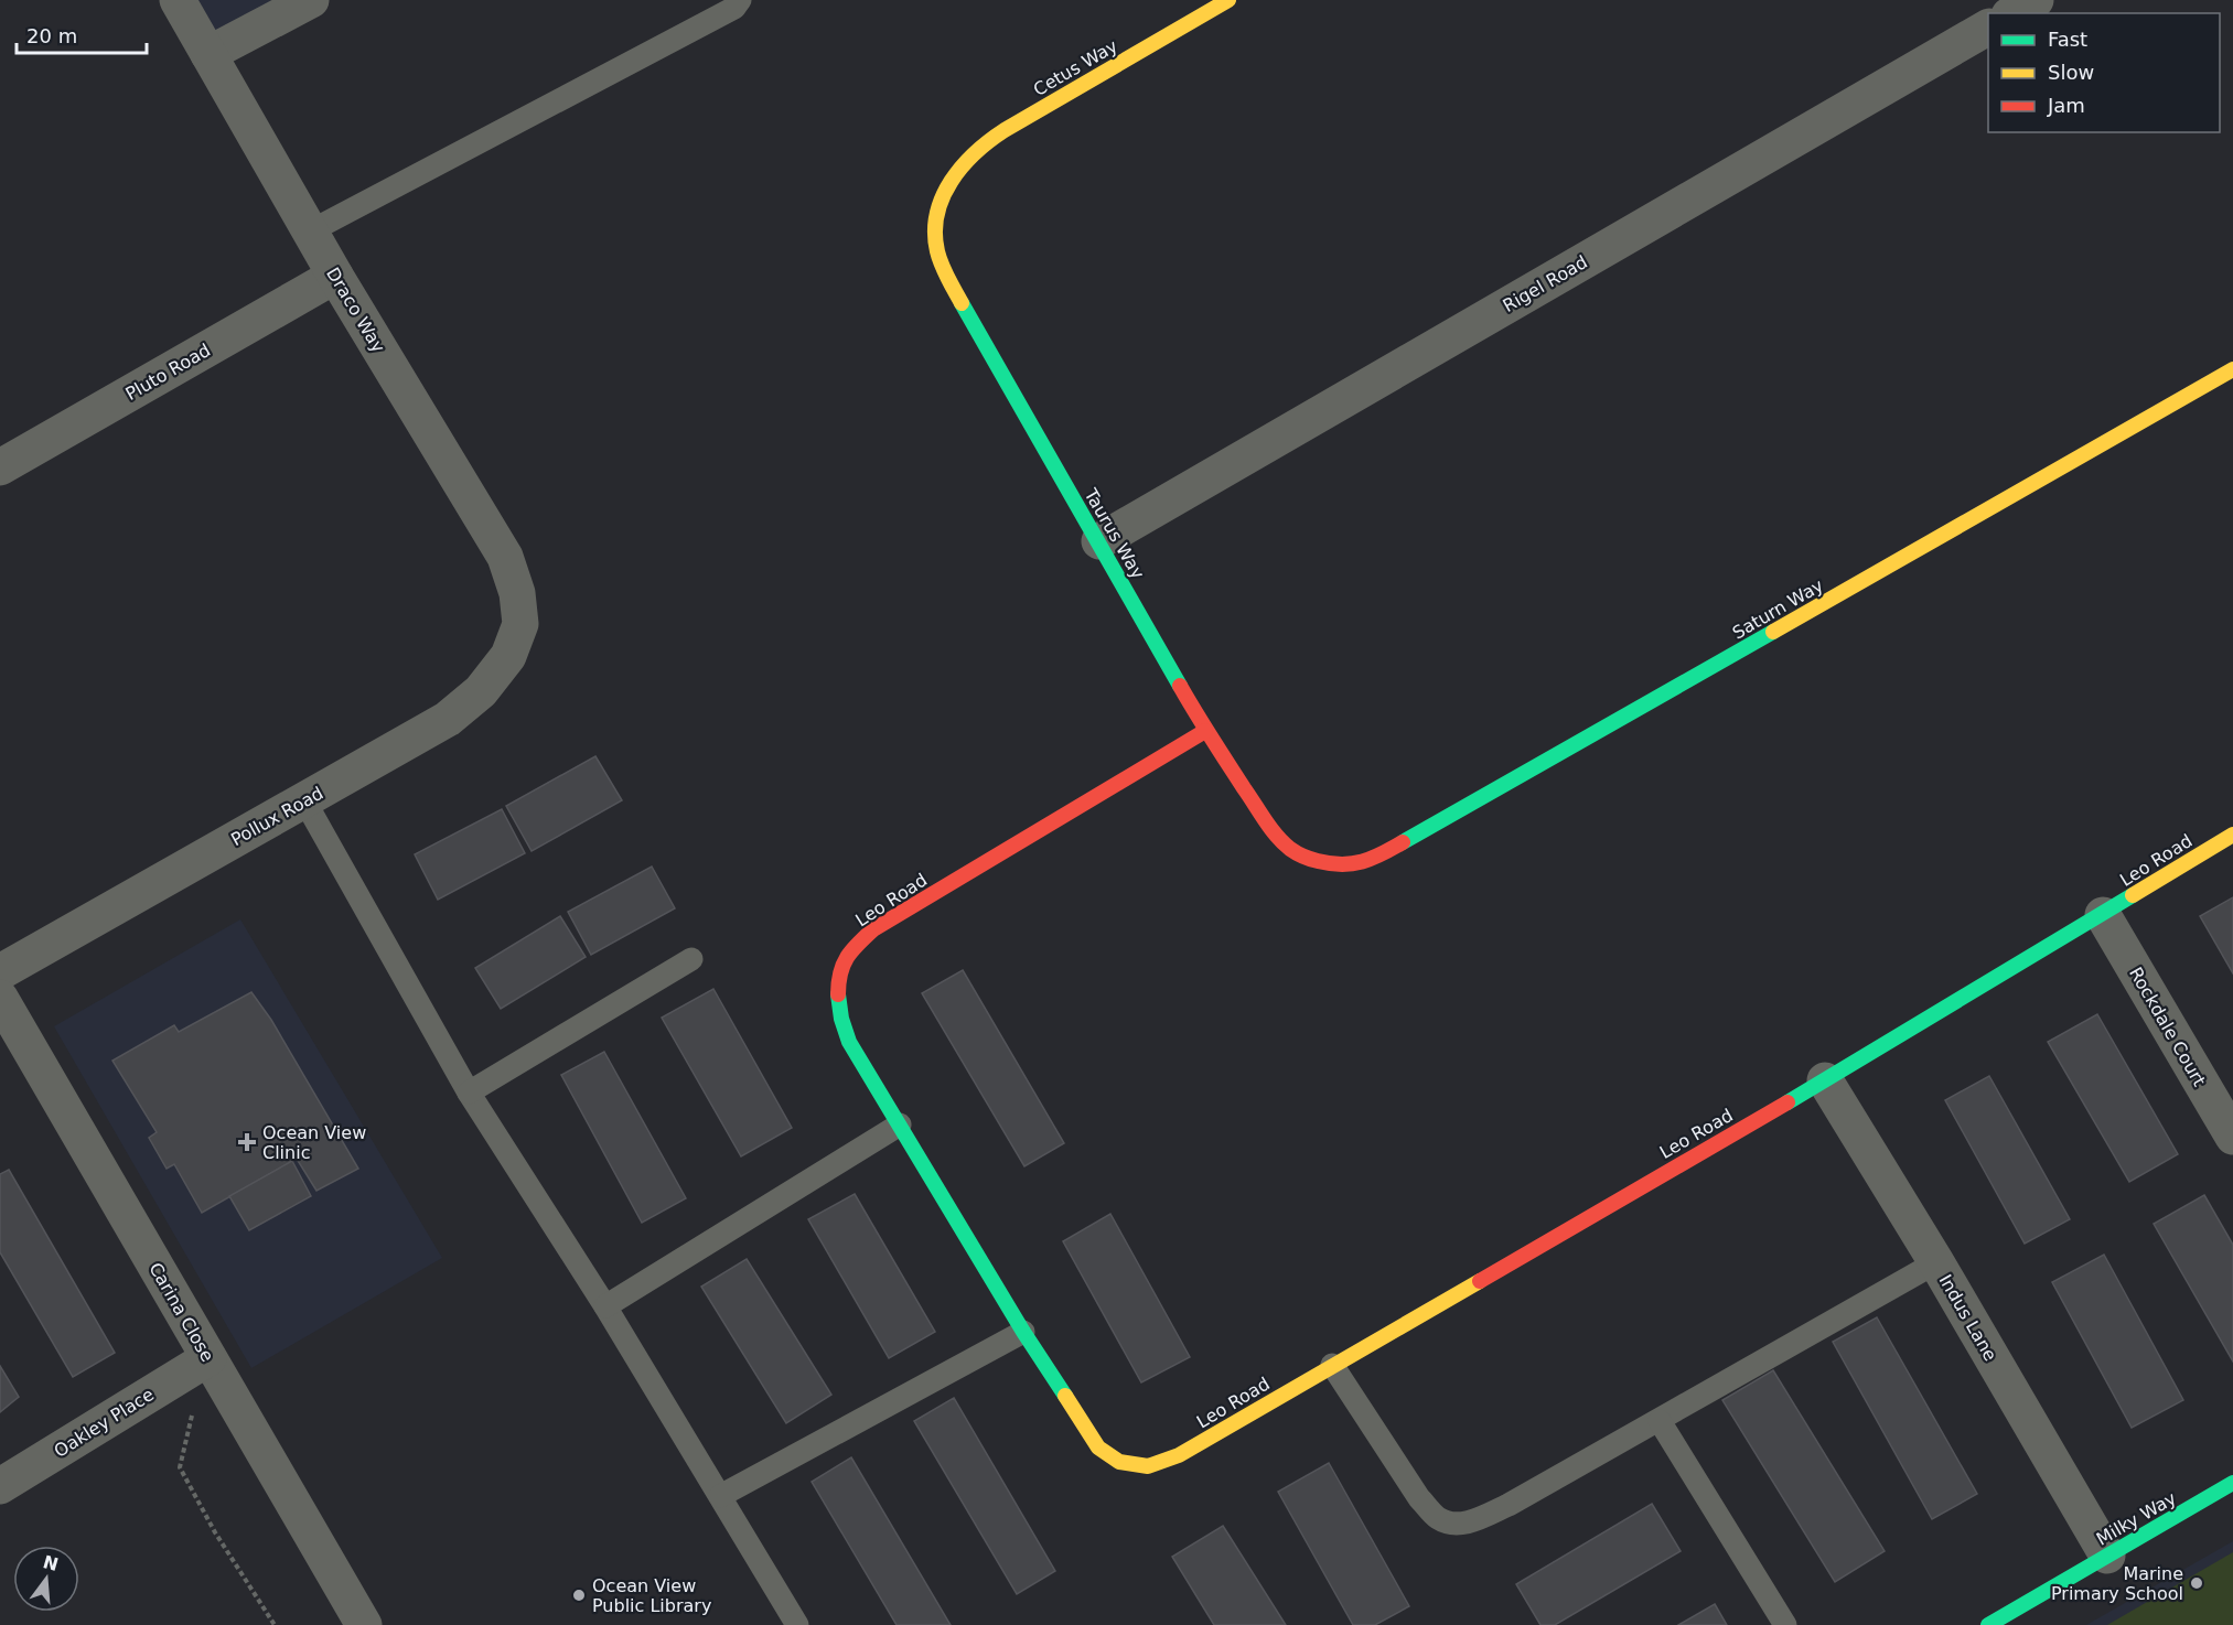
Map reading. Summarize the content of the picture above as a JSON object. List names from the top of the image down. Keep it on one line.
{"streets":{"street":["Cetus Way","Rigel Road","Draco Way","Pluto Road","Taurus Way","Saturn Way","Pollux Road","Leo Road","Rockdale Court","Carina Close","Indus Lane","Oakley Place","Milky Way"]},"crossings":[["Cetus Way","Taurus Way"],["Rigel Road","Taurus Way"],["Draco Way","Pluto Road"],["Draco Way","Pollux Road"],["Taurus Way","Saturn Way"],["Taurus Way","Leo Road"],["Leo Road","Rockdale Court"],["Leo Road","Indus Lane"],["Carina Close","Oakley Place"],["Indus Lane","Milky Way"]],"places":{"health":["Ocean View Clinic"],"other":["Marine Primary School","Ocean View Public Library"]},"legend":["Fast","Slow","Jam"],"scale_bar":"20 m","north":"top"}
